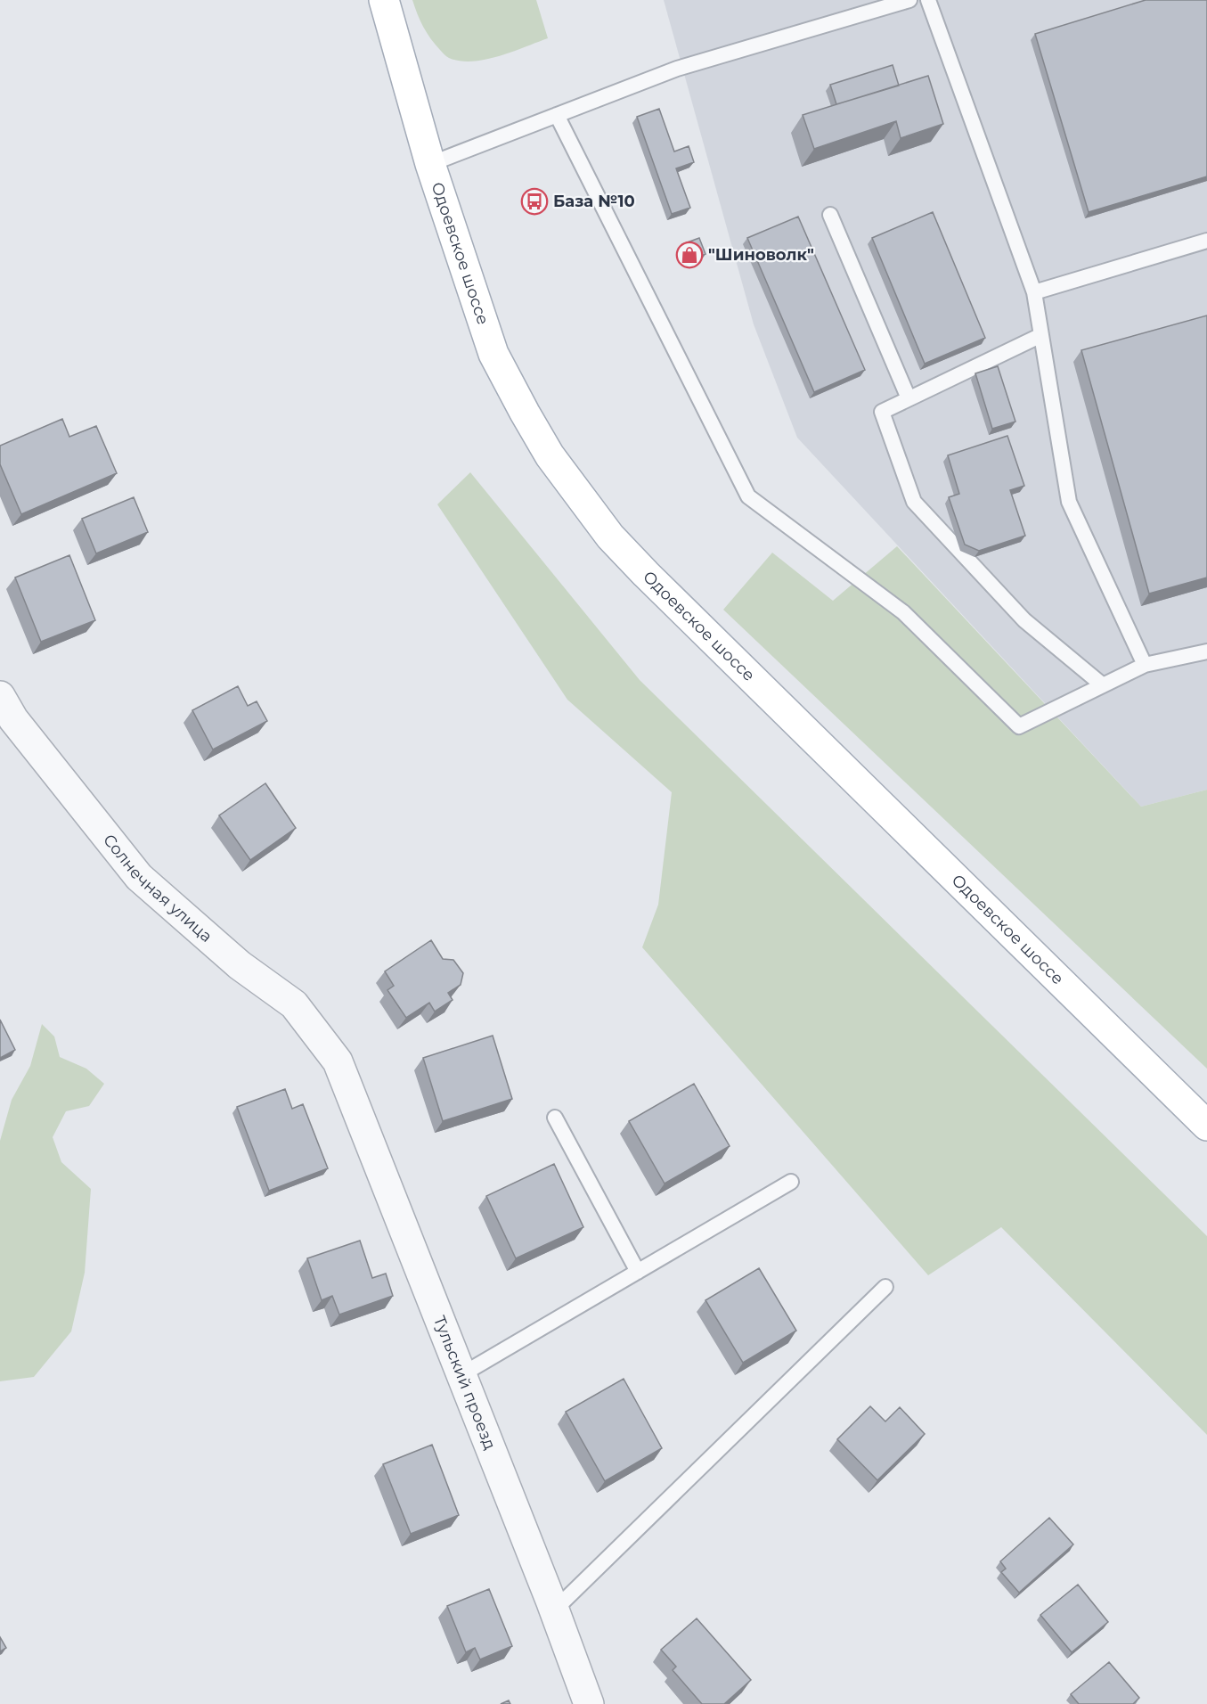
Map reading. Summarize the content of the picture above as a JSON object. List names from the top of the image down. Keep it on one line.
{"streets":{"main road":["Одоевское шоссе"],"street":["Солнечная улица","Тульский проезд"]},"crossings":[["Солнечная улица","Тульский проезд"]],"places":{"bus stop":["База №10"],"shop":["\"Шиноволк\""]}}
